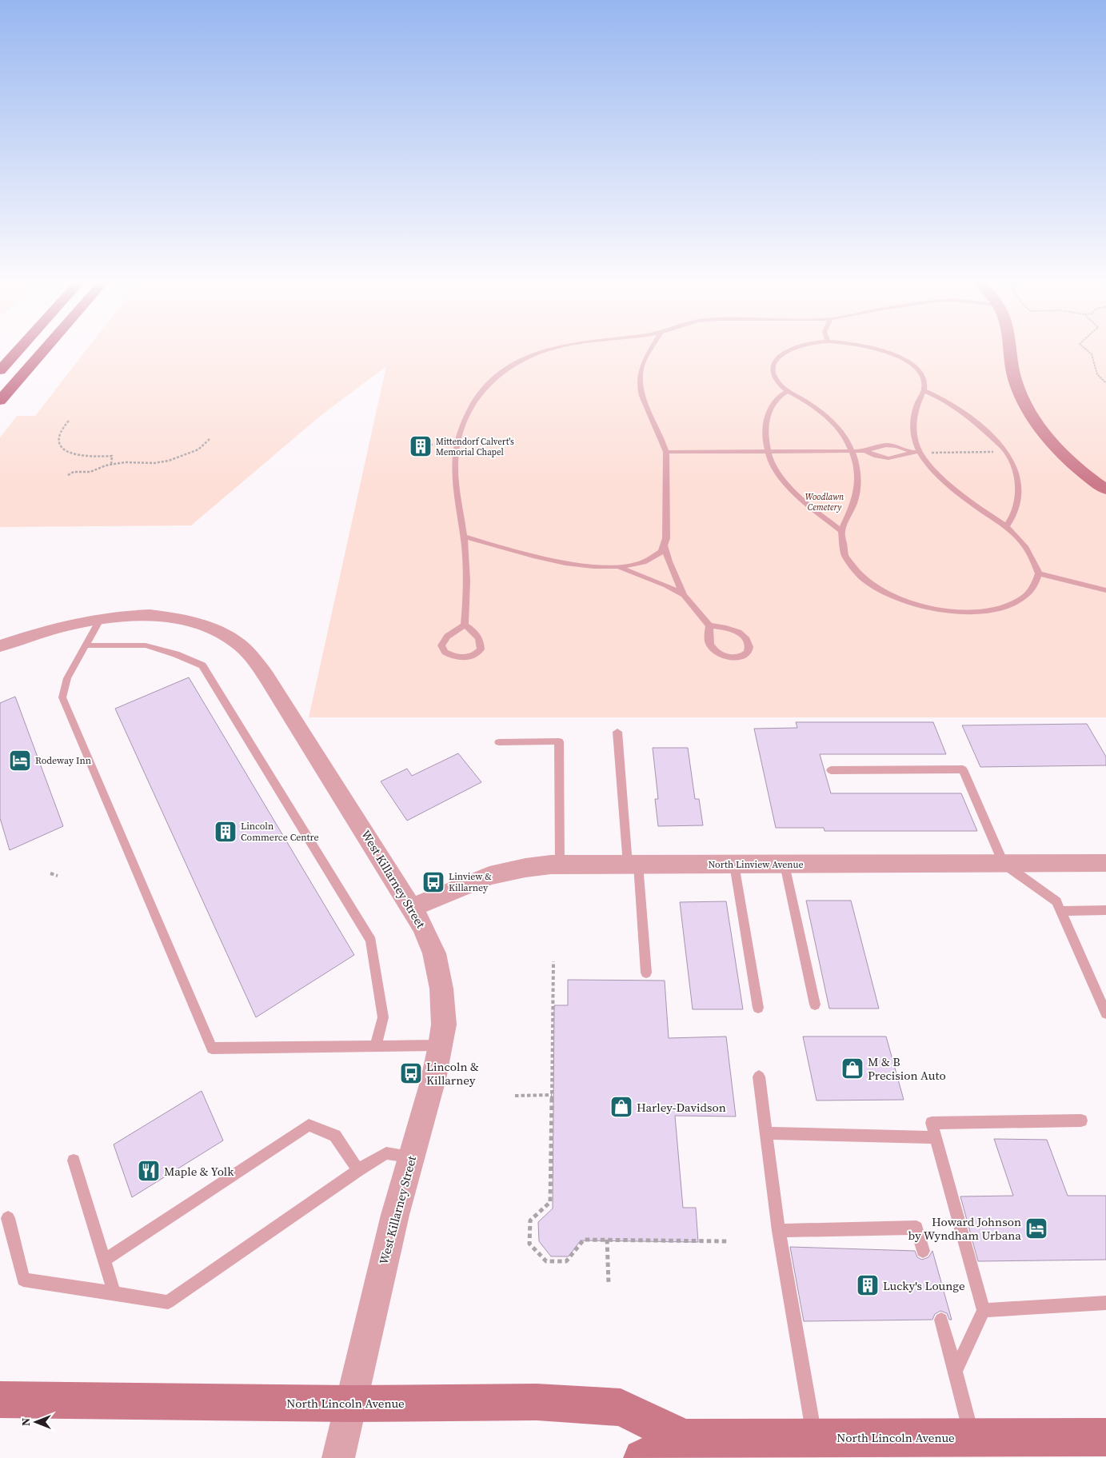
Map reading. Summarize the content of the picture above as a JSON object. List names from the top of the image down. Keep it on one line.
{"streets":{"street":["North Linview Avenue","West Killarney Street","North Lincoln Avenue"]},"crossings":[["North Linview Avenue","West Killarney Street"],["West Killarney Street","North Lincoln Avenue"]],"parks":["Woodlawn Cemetery"],"places":{"building":["Mittendorf Calvert's Memorial Chapel","Lincoln Commerce Centre","Lucky's Lounge"],"hotel":["Rodeway Inn","Howard Johnson by Wyndham Urbana"],"bus stop":["Linview & Killarney","Lincoln & Killarney"],"shop":["M & B Precision Auto","Harley-Davidson"],"restaurant":["Maple & Yolk"]},"north":"left"}
